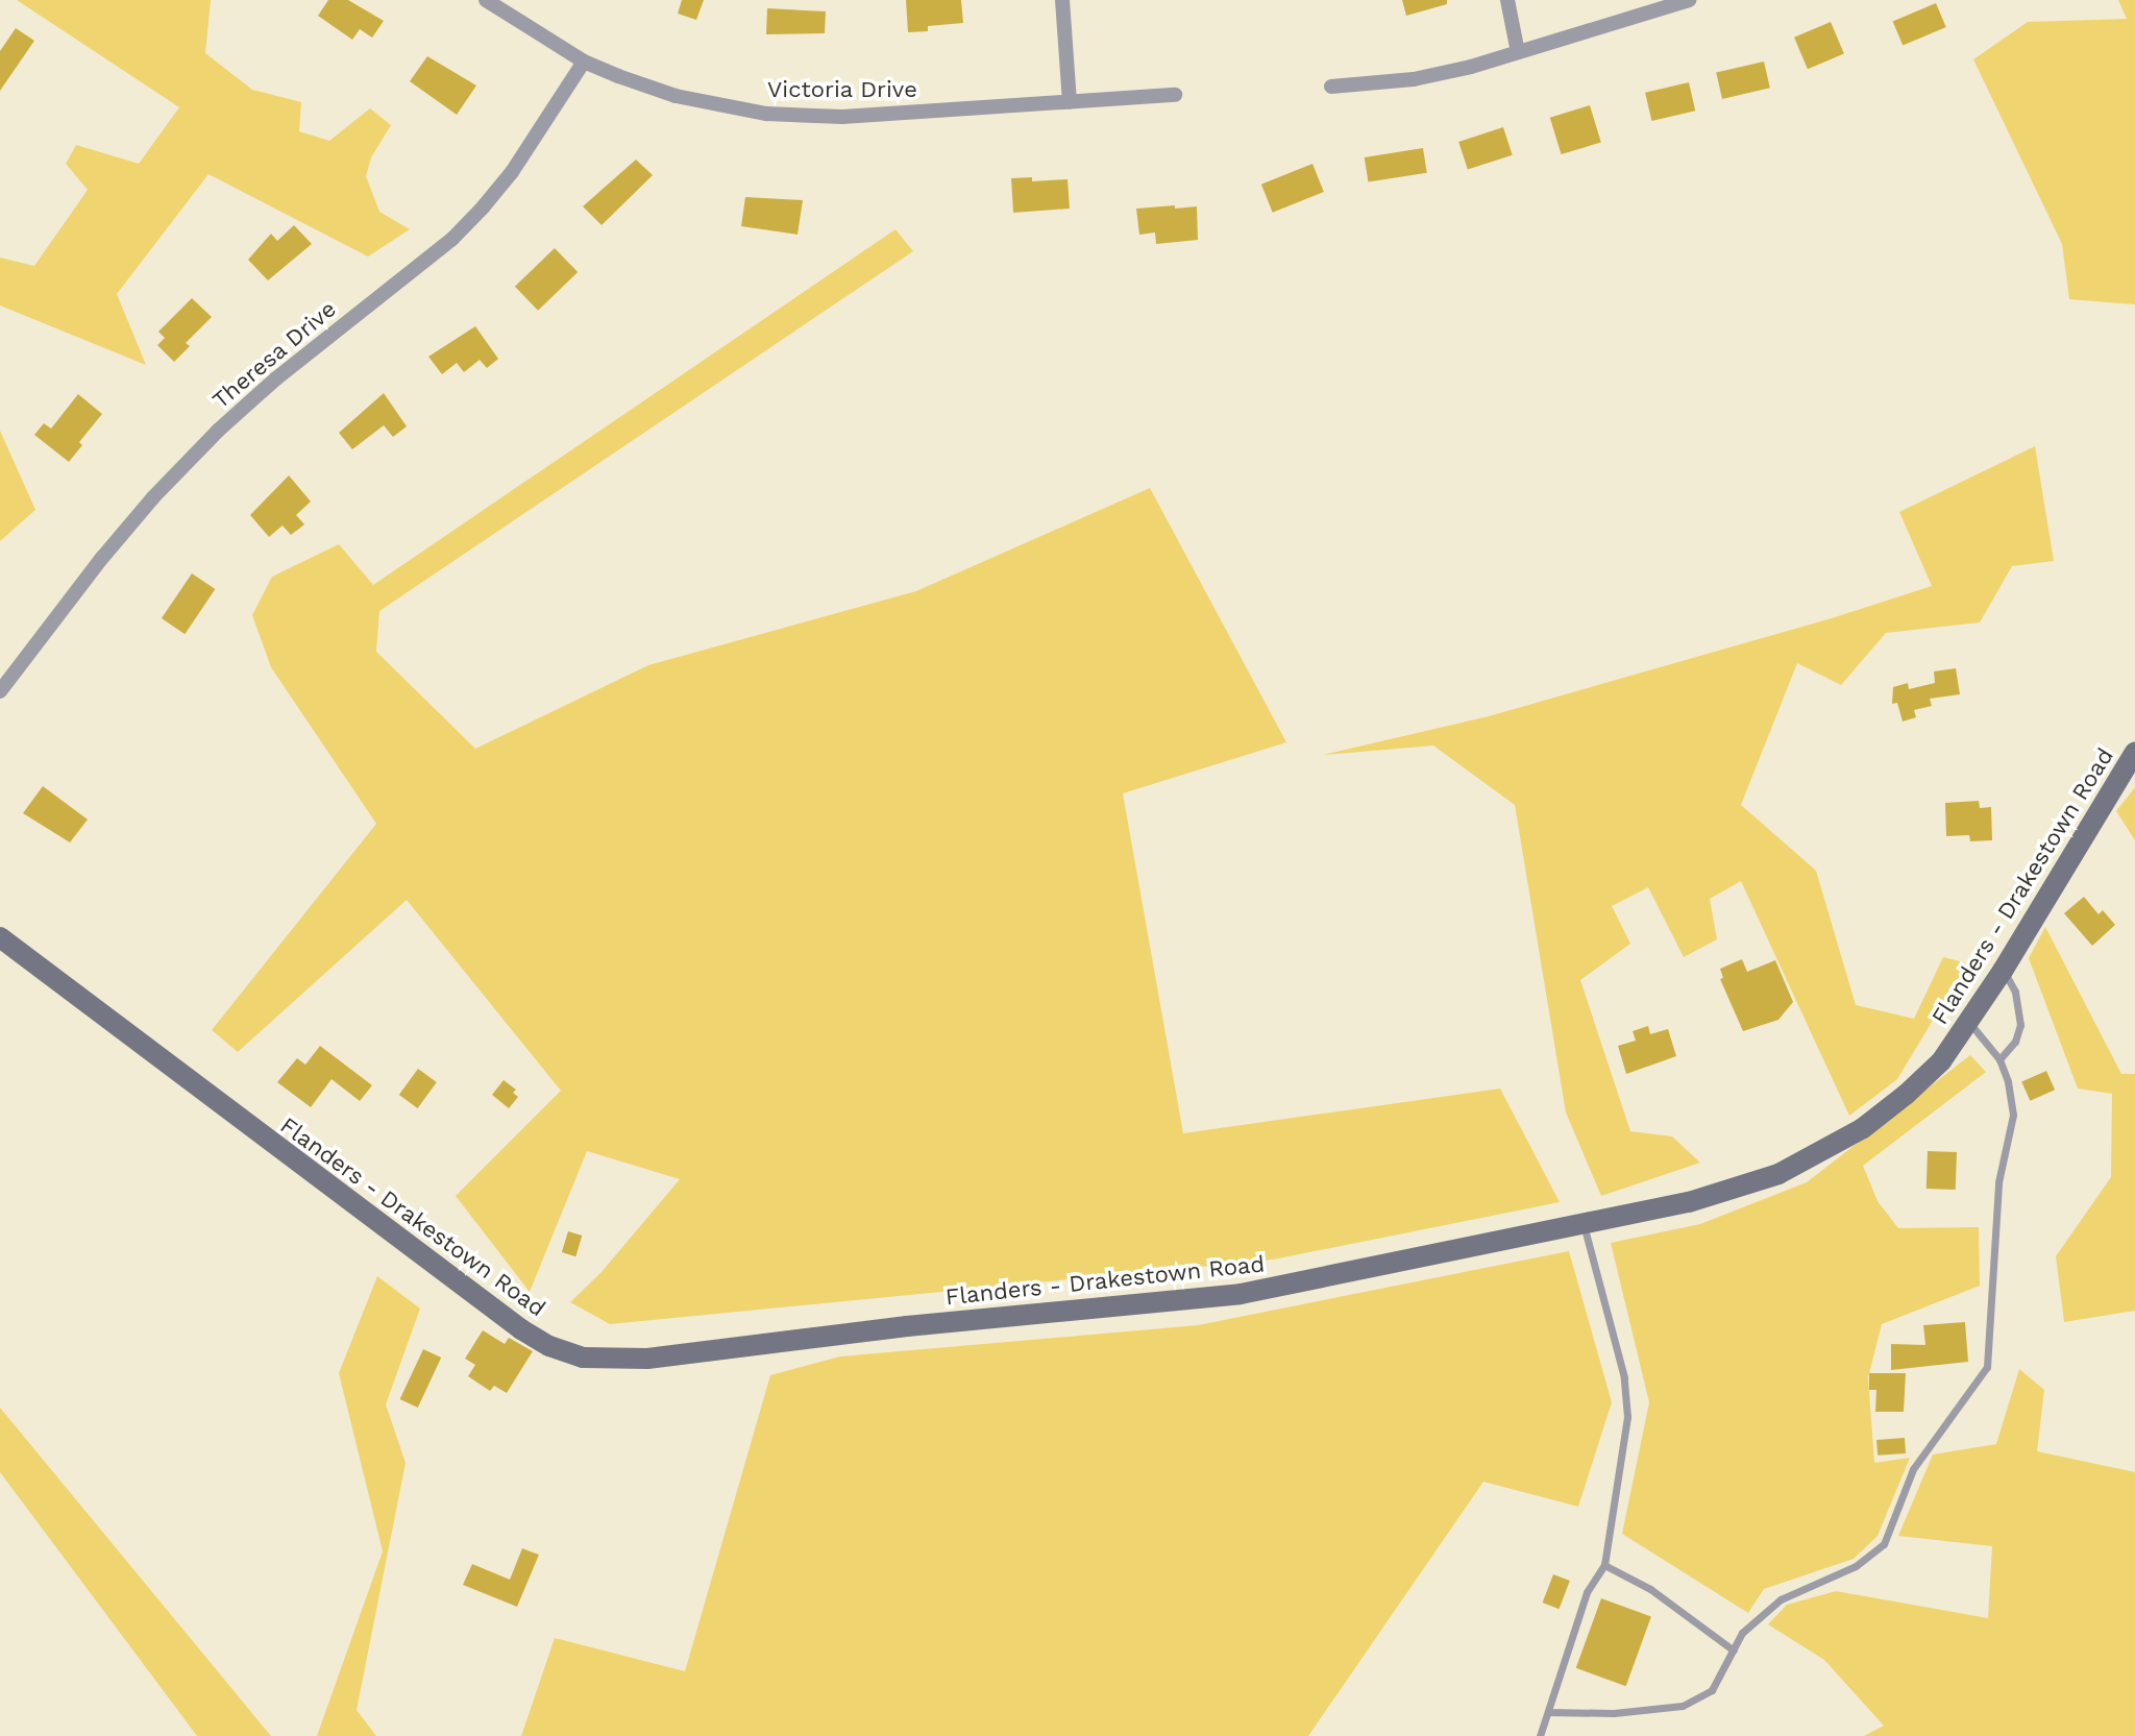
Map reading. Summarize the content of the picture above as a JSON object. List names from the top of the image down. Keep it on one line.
{"streets":{"street":["Victoria Drive","Theresa Drive","Flanders - Drakestown Road"]},"crossings":[["Victoria Drive","Theresa Drive"]]}
